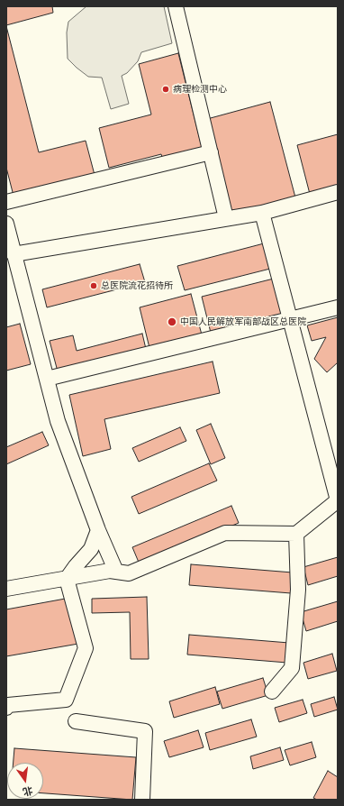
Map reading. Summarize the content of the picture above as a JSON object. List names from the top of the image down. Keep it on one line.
{"places":["病理检测中心","总医院流花招待所","中国人民解放军南部战区总医院"],"north":"bottom"}
